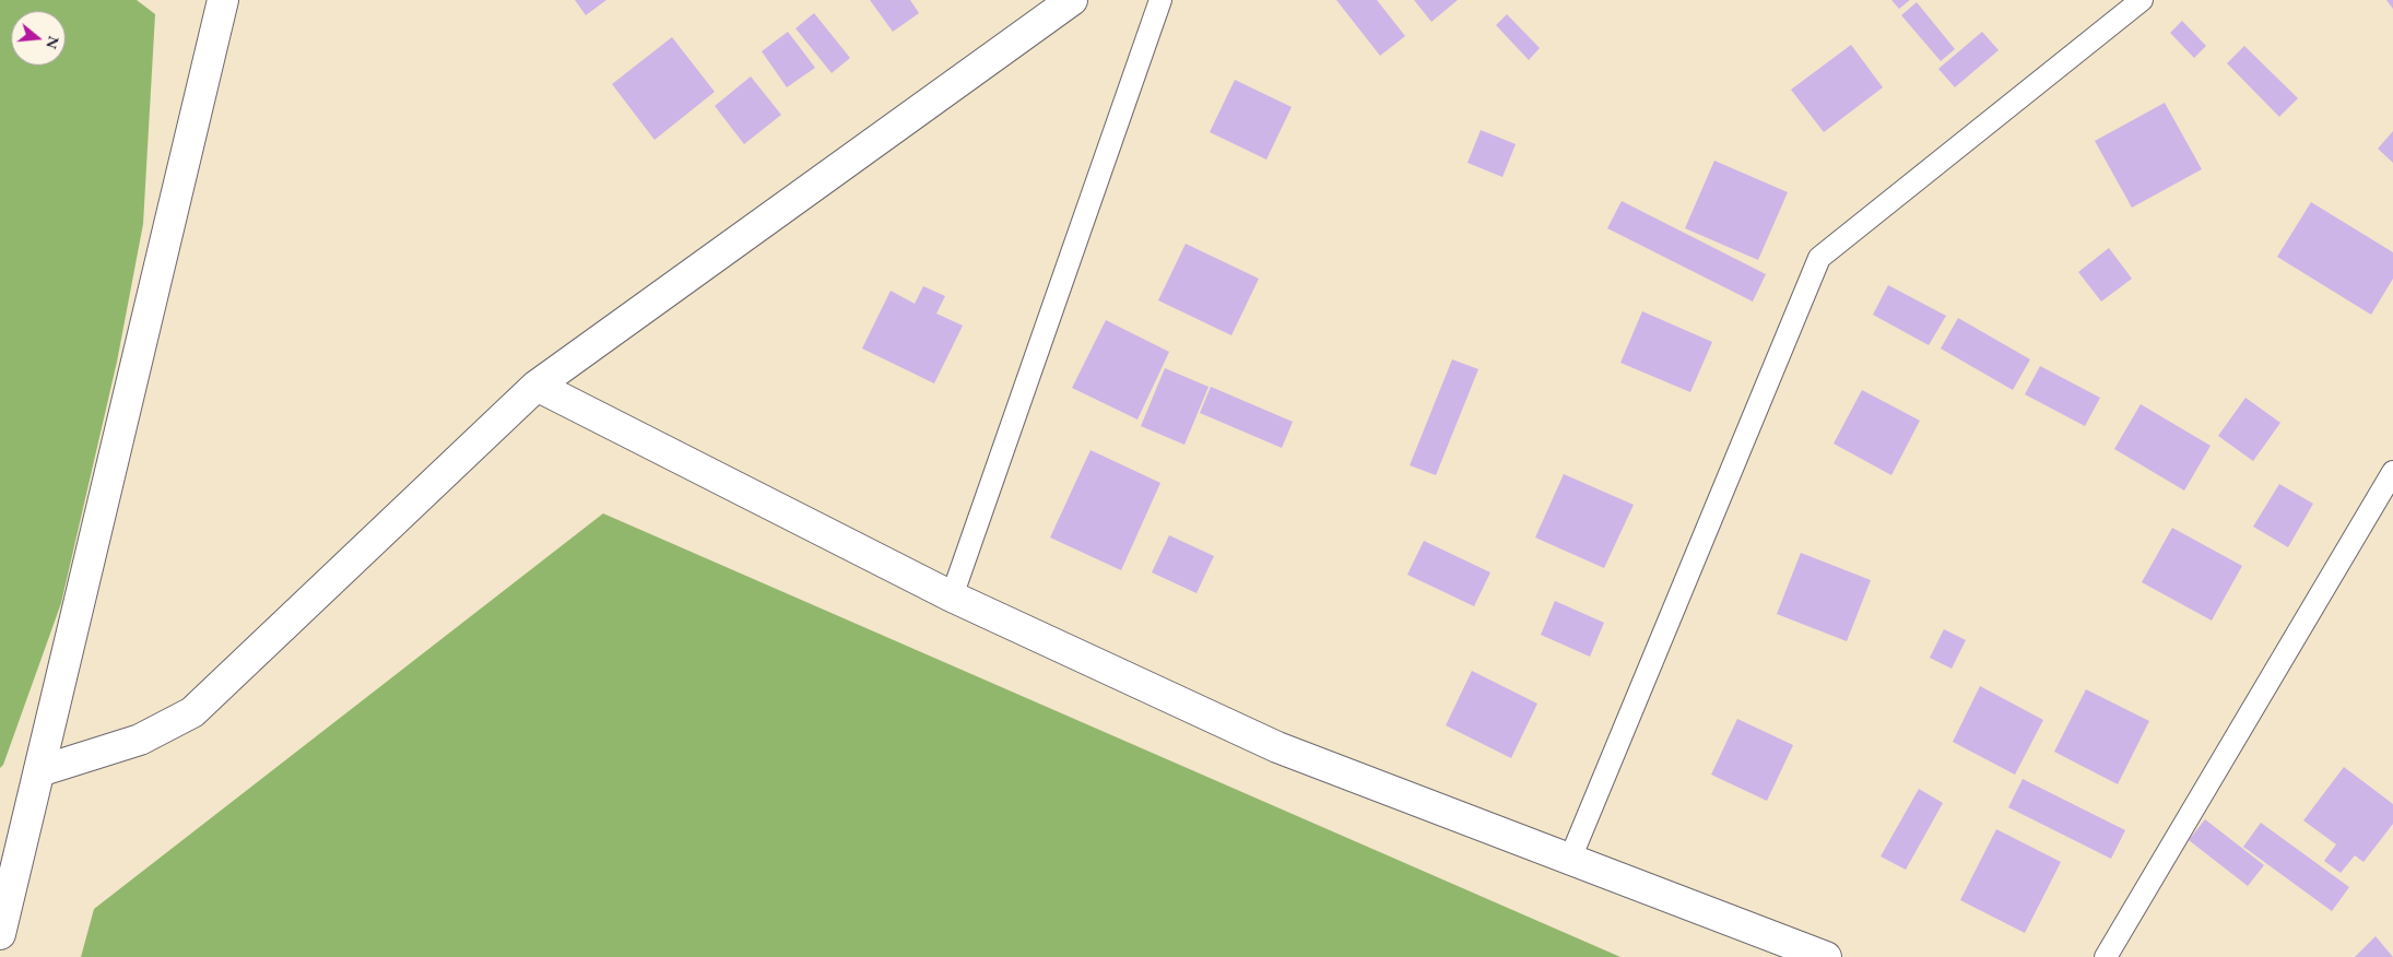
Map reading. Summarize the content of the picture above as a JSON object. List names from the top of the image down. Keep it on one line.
{"north":"right"}
